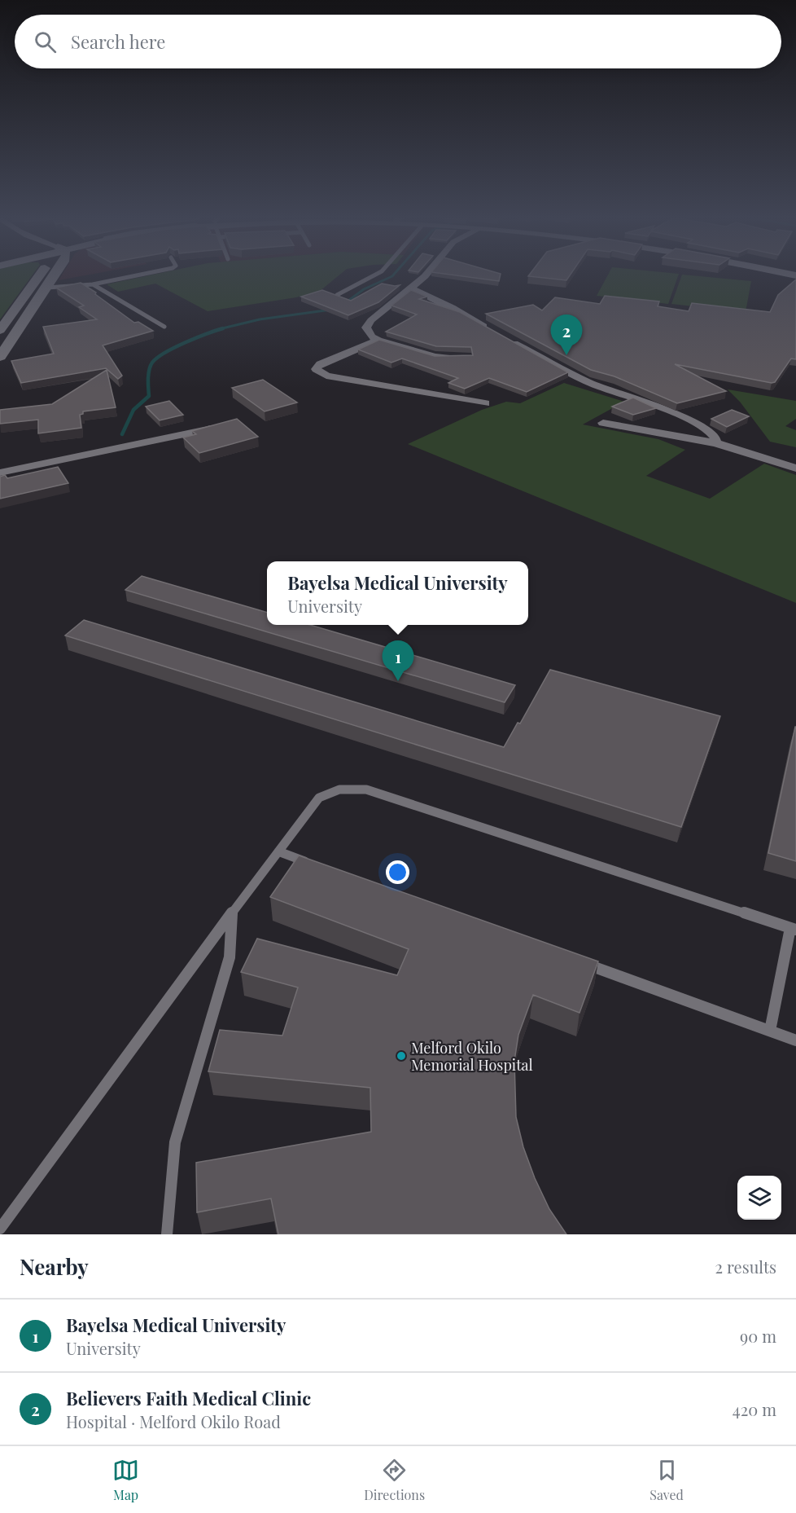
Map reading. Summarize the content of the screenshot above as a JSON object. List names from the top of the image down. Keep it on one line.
{"places":["Melford Okilo Memorial Hospital"],"page":{"search":"Search here","pins":["2","1"],"popup":["Bayelsa Medical University","University"],"heading":["Nearby","2 results"],"list":[{"mark":"1","name":"Bayelsa Medical University","note":"University","value":"90 m"},{"mark":"2","name":"Believers Faith Medical Clinic","note":"Hospital · Melford Okilo Road","value":"420 m"}],"nav":["Map","Directions","Saved"]}}
